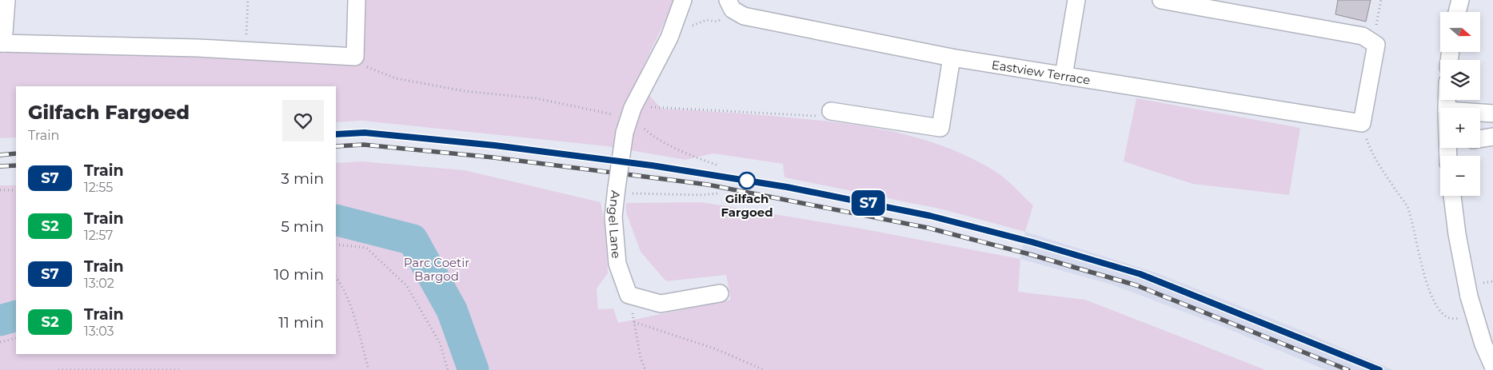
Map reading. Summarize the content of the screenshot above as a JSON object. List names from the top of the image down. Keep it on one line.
{"streets":{"street":["Eastview Terrace","Angel Lane"]},"parks":["Parc Coetir Bargod"],"places":["Gilfach Fargoed"],"north":"right","page":{"on_map":"S7","map_buttons":["+","−"],"heading":["Gilfach Fargoed","Train"],"list":[{"mark":"S7","name":"Train","note":"12:55","value":"3 min"},{"mark":"S2","name":"Train","note":"12:57","value":"5 min"},{"mark":"S7","name":"Train","note":"13:02","value":"10 min"},{"mark":"S2","name":"Train","note":"13:03","value":"11 min"}]}}
